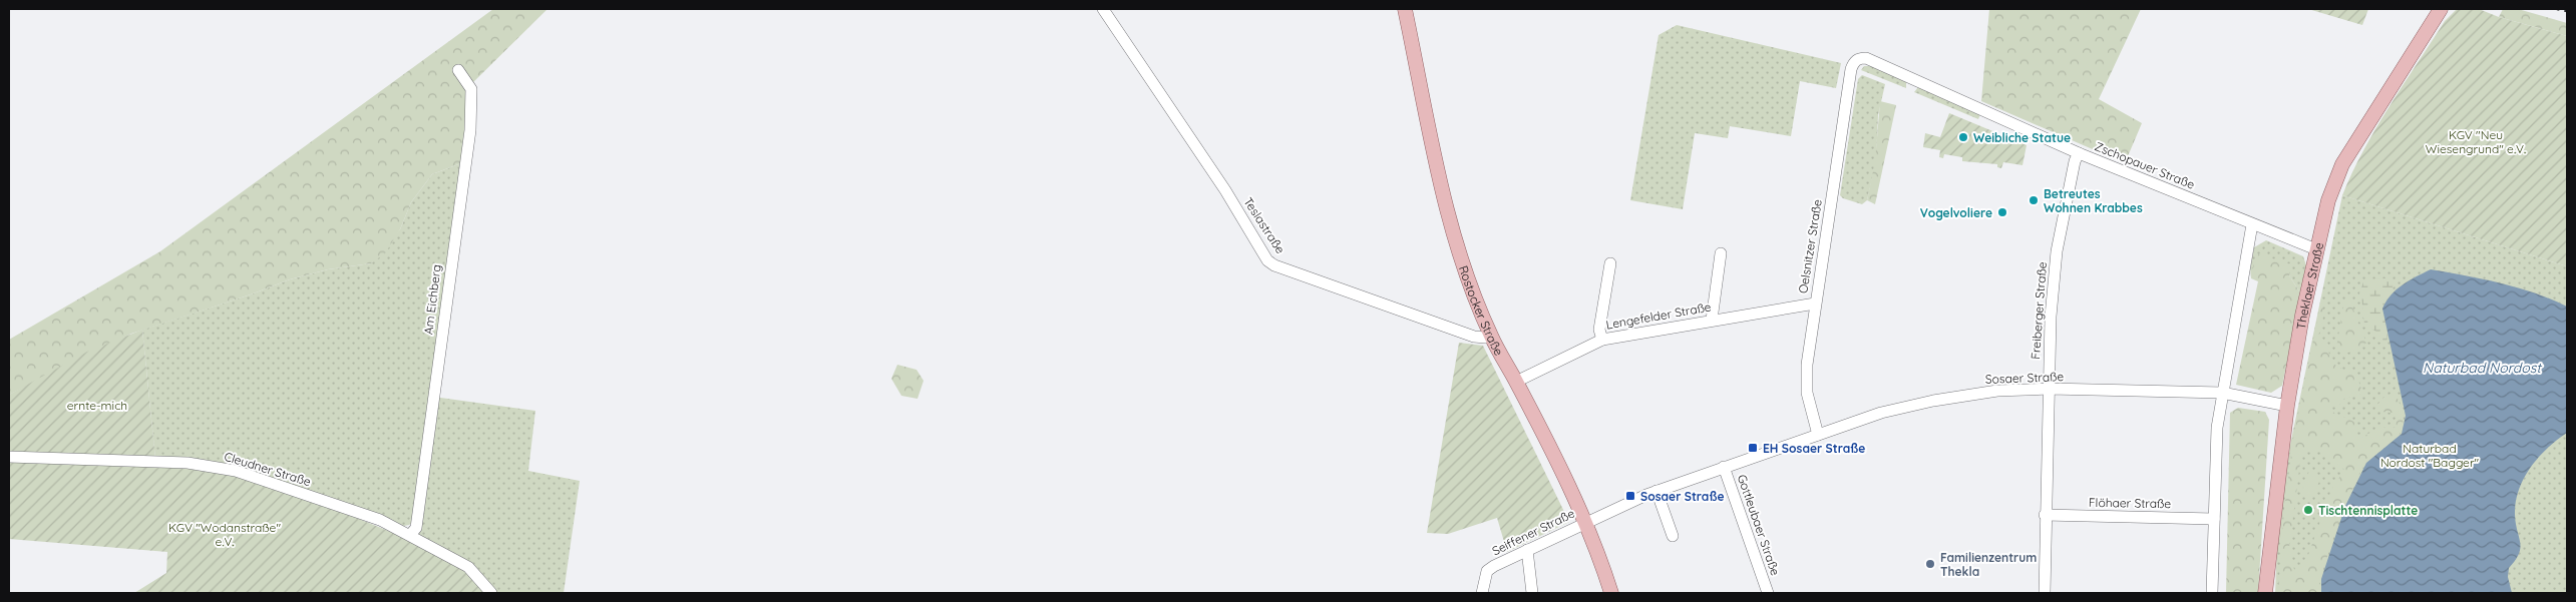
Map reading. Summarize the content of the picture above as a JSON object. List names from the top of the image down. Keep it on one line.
{"streets":{"main road":["Theklaer Straße","Rostocker Straße"],"street":["Zschopauer Straße","Teslastraße","Oelsnitzer Straße","Am Eichberg","Freiberger Straße","Lengefelder Straße","Sosaer Straße","Cleudner Straße","Flöhaer Straße","Gottleubaer Straße","Seiffener Straße"]},"crossings":[["Zschopauer Straße","Oelsnitzer Straße"],["Zschopauer Straße","Theklaer Straße"],["Zschopauer Straße","Freiberger Straße"],["Teslastraße","Rostocker Straße"],["Oelsnitzer Straße","Lengefelder Straße"],["Oelsnitzer Straße","Sosaer Straße"],["Theklaer Straße","Sosaer Straße"],["Am Eichberg","Cleudner Straße"],["Rostocker Straße","Lengefelder Straße"],["Rostocker Straße","Sosaer Straße"],["Rostocker Straße","Seiffener Straße"],["Freiberger Straße","Sosaer Straße"],["Freiberger Straße","Flöhaer Straße"],["Sosaer Straße","Gottleubaer Straße"],["Sosaer Straße","Seiffener Straße"]],"water":["Naturbad Nordost"],"parks":["KGV \"Neu Wiesengrund\" e.V.","ernte-mich","Naturbad Nordost \"Bagger\"","KGV \"Wodanstraße\" e.V."],"places":{"other":["Weibliche Statue","Betreutes Wohnen Krabbes","Vogelvoliere","Tischtennisplatte","Familienzentrum Thekla"],"transit":["EH Sosaer Straße","Sosaer Straße"]}}
